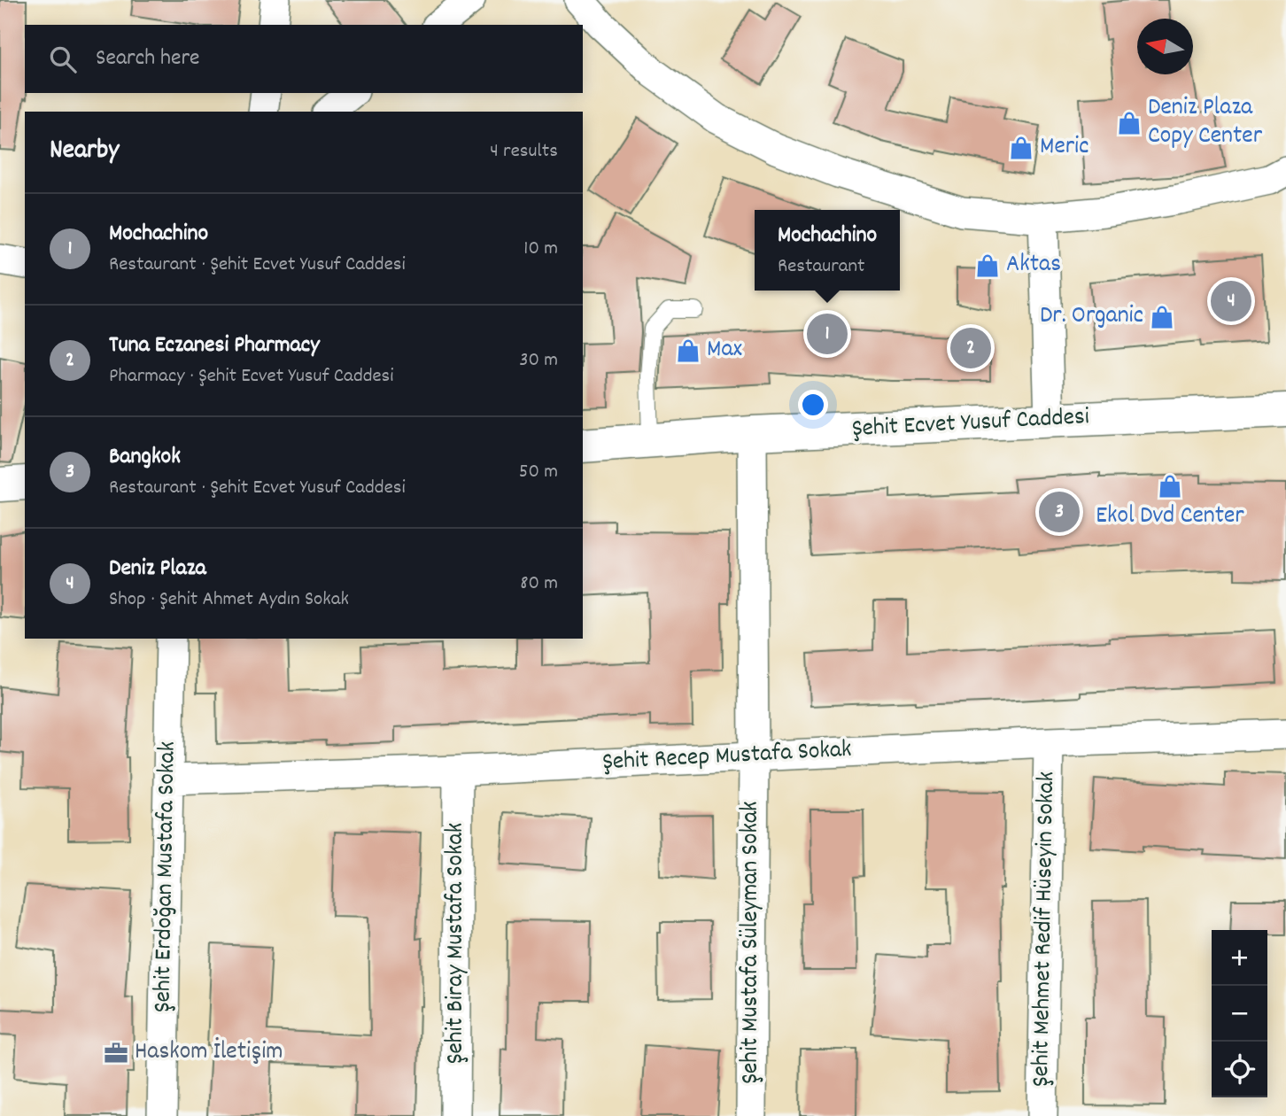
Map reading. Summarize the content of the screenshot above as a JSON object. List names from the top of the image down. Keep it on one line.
{"streets":{"main road":["Şehit Ecvet Yusuf Caddesi"],"street":["Şehit Recep Mustafa Sokak","Şehit Erdoğan Mustafa Sokak","Şehit Mehmet Redif Hüseyin Sokak","Şehit Mustafa Süleyman Sokak","Şehit Biray Mustafa Sokak"]},"crossings":[["Şehit Ecvet Yusuf Caddesi","Şehit Mustafa Süleyman Sokak"],["Şehit Recep Mustafa Sokak","Şehit Erdoğan Mustafa Sokak"],["Şehit Recep Mustafa Sokak","Şehit Mehmet Redif Hüseyin Sokak"],["Şehit Recep Mustafa Sokak","Şehit Mustafa Süleyman Sokak"],["Şehit Recep Mustafa Sokak","Şehit Biray Mustafa Sokak"]],"places":{"shop":["Deniz Plaza Copy Center","Meric","Aktas","Dr. Organic","Max","Ekol Dvd Center"],"office":["Haskom İletişim"]},"north":"left","page":{"search":"Search here","heading":["Nearby","4 results"],"list":[{"mark":"1","name":"Mochachino","note":"Restaurant · Şehit Ecvet Yusuf Caddesi","value":"10 m"},{"mark":"2","name":"Tuna Eczanesi Pharmacy","note":"Pharmacy · Şehit Ecvet Yusuf Caddesi","value":"30 m"},{"mark":"3","name":"Bangkok","note":"Restaurant · Şehit Ecvet Yusuf Caddesi","value":"50 m"},{"mark":"4","name":"Deniz Plaza","note":"Shop · Şehit Ahmet Aydın Sokak","value":"80 m"}],"popup":["Mochachino","Restaurant"],"pins":["4","1","2","3"],"map_buttons":["+","−"]}}
